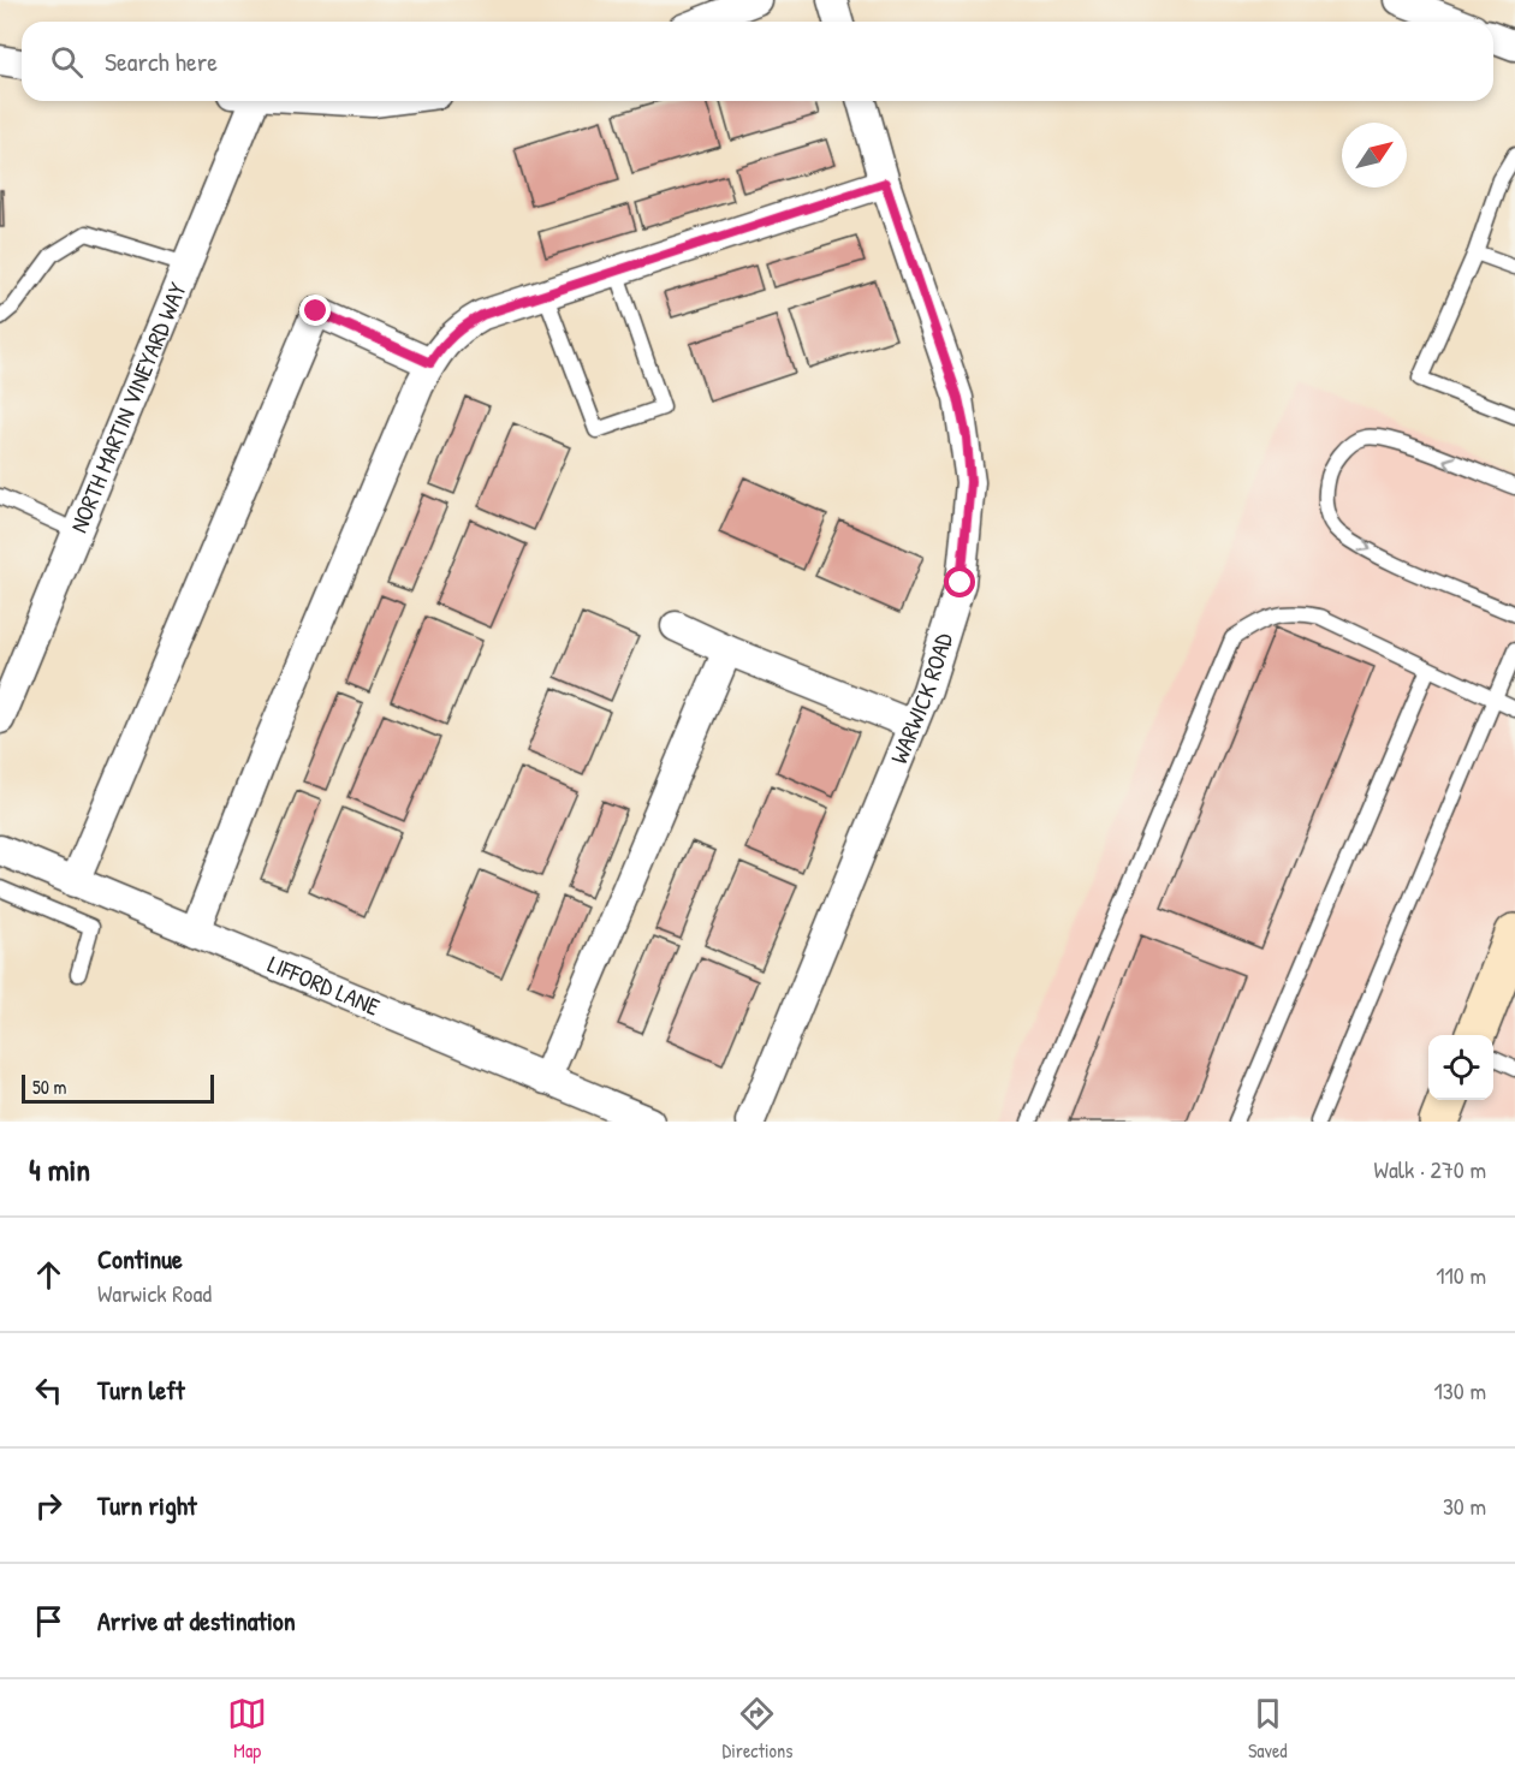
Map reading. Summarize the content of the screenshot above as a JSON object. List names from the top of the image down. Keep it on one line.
{"streets":{"street":["NORTH MARTIN VINEYARD WAY","WARWICK ROAD","LIFFORD LANE"]},"scale_bar":"50 m","north":"top right","page":{"search":"Search here","scale":"50 m","heading":["4 min","Walk · 270 m"],"list":[["Continue","Warwick Road","110 m"],["Turn left","130 m"],["Turn right","30 m"],"Arrive at destination"],"nav":["Map","Directions","Saved"]}}
